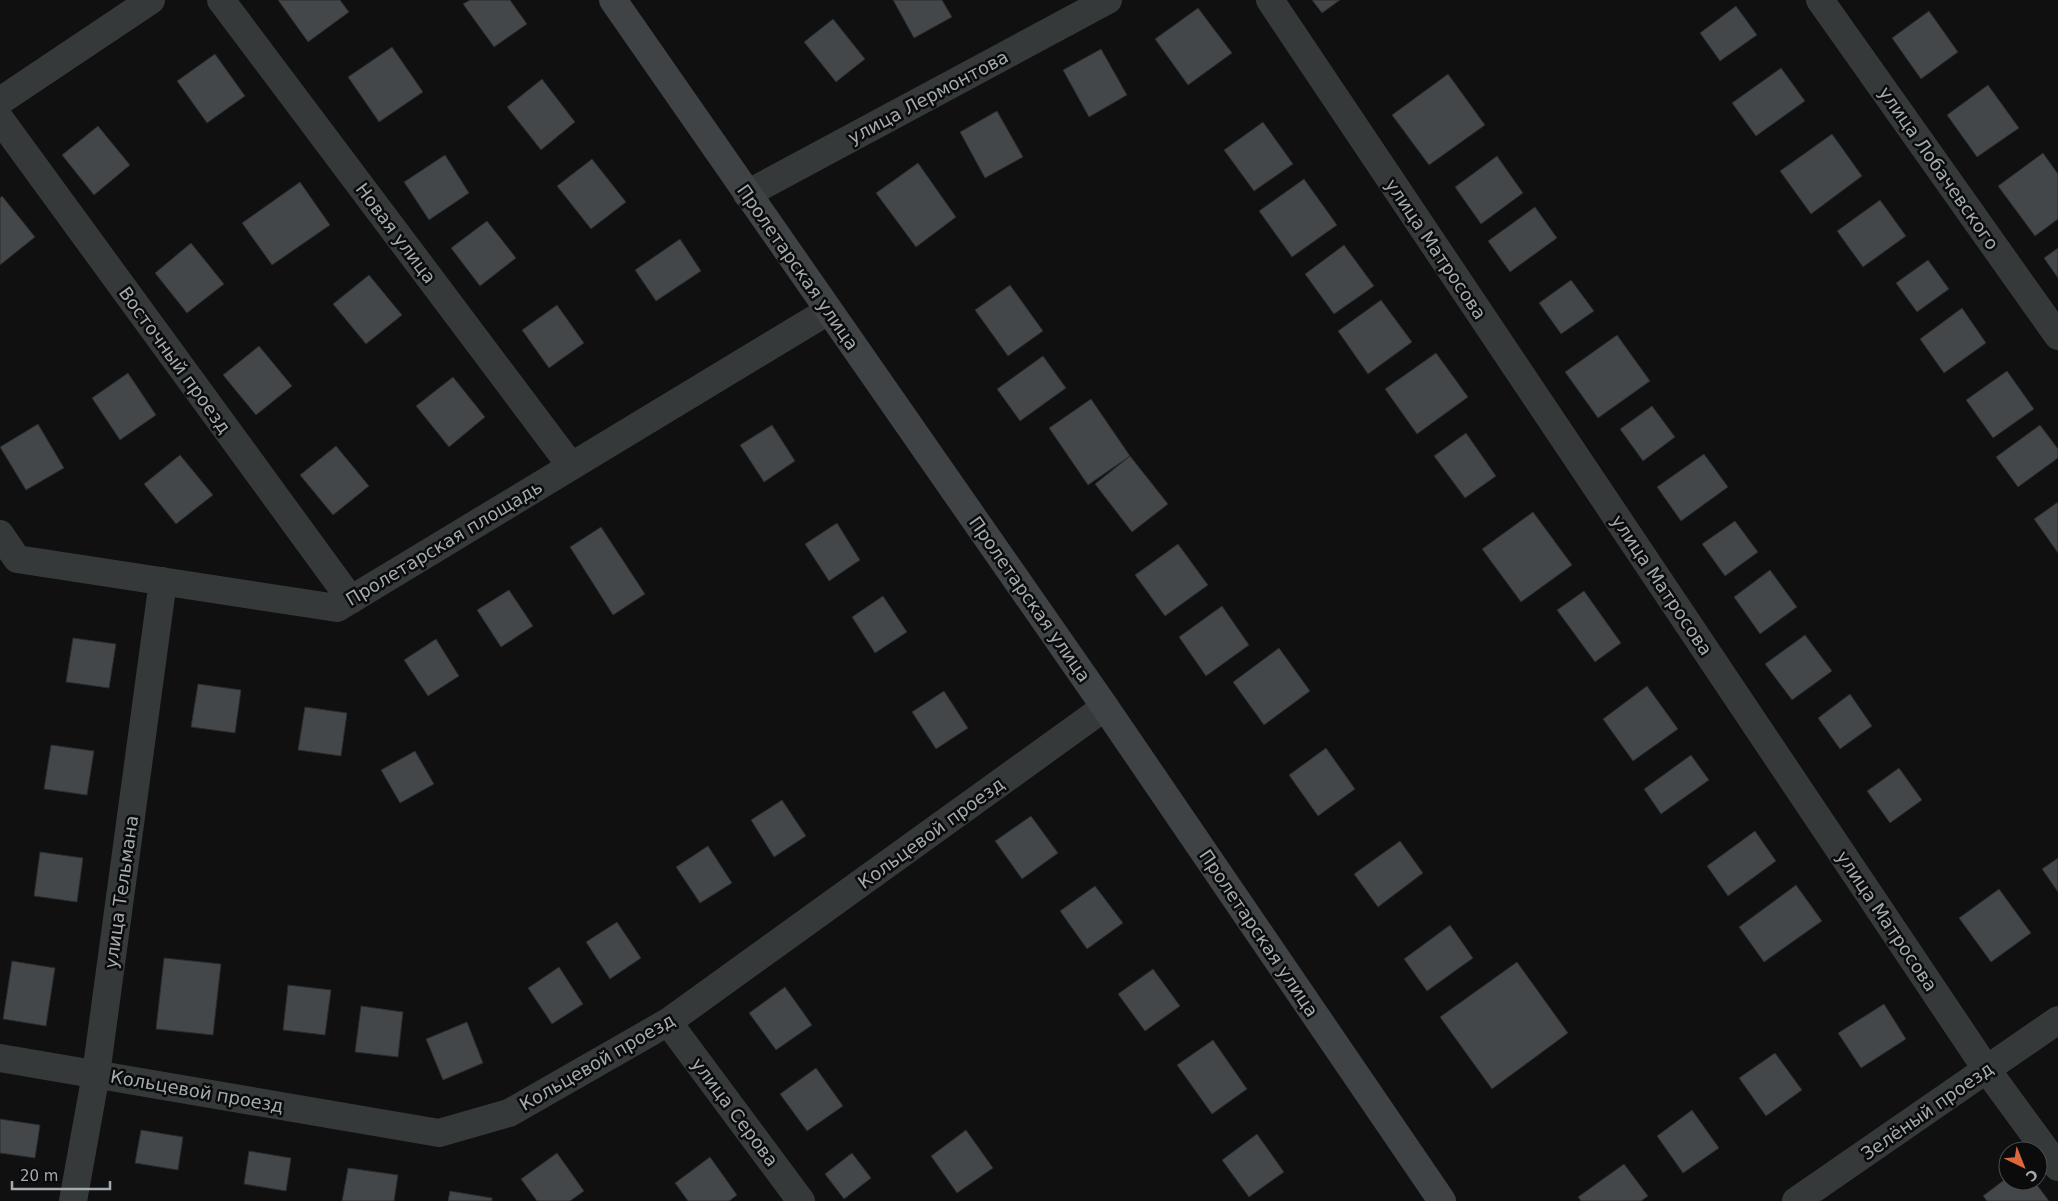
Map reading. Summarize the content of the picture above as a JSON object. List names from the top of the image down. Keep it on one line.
{"streets":{"street":["улица Лермонтова","улица Лобачевского","Новая улица","улица Матросова","Пролетарская улица","Восточный проезд","Пролетарская площадь","Кольцевой проезд","улица Тельмана","Зелёный проезд","улица Серова"]},"crossings":[["улица Лермонтова","Пролетарская улица"],["Новая улица","Пролетарская площадь"],["улица Матросова","Зелёный проезд"],["Пролетарская улица","Пролетарская площадь"],["Пролетарская улица","Кольцевой проезд"],["Восточный проезд","Пролетарская площадь"],["Пролетарская площадь","улица Тельмана"],["Кольцевой проезд","улица Тельмана"],["Кольцевой проезд","улица Серова"]],"scale_bar":"20 m","north":"bottom right"}
